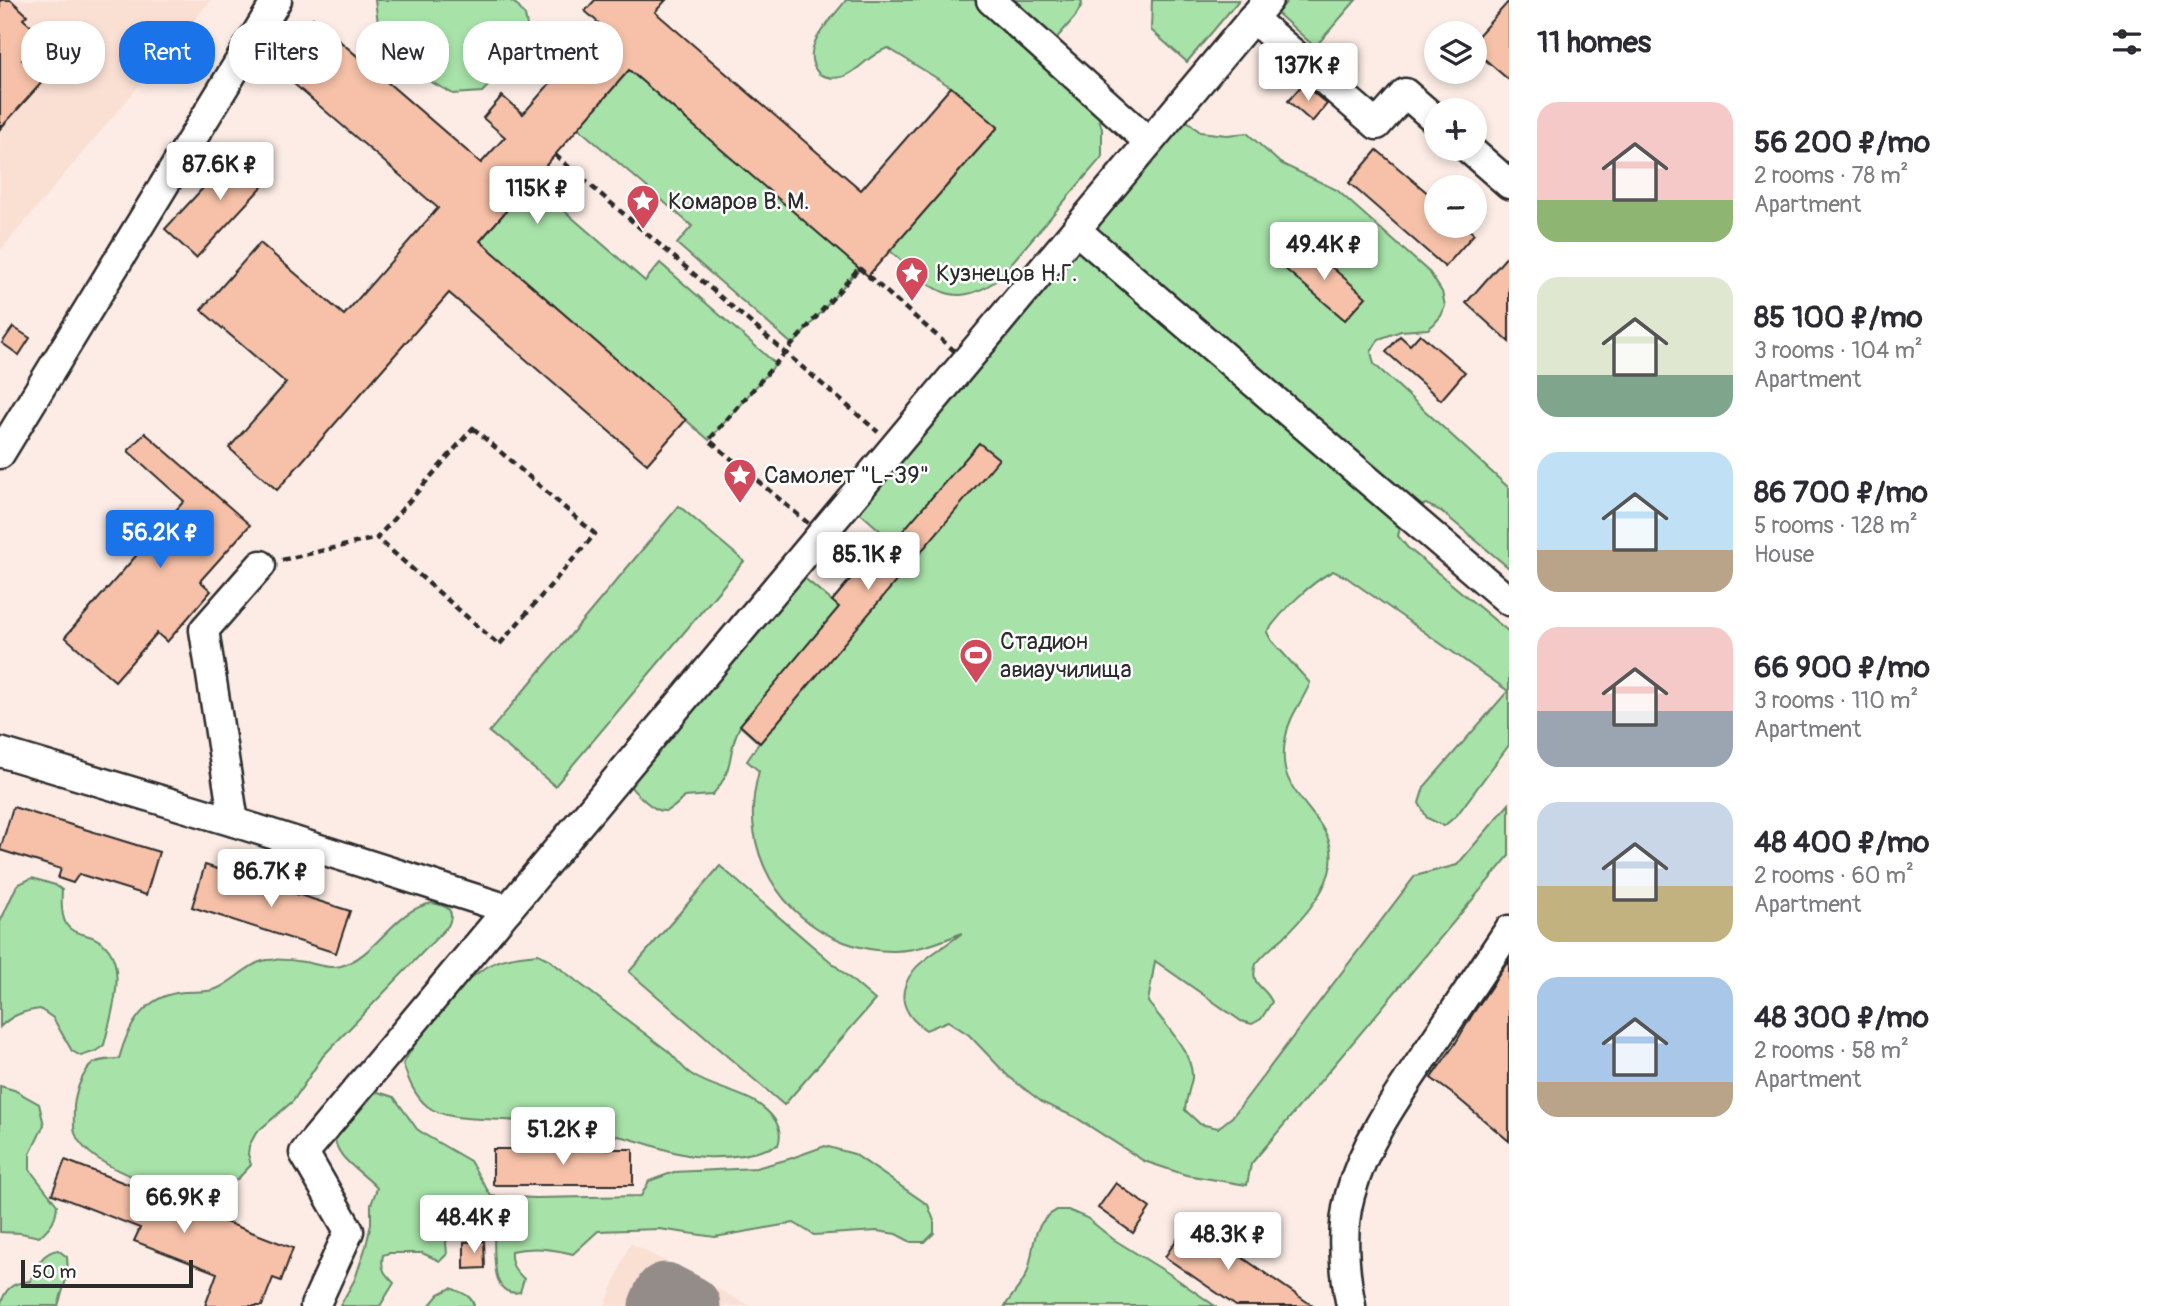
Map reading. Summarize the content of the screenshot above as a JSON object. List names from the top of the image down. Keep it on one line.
{"places":{"place":["Комаров В. М.","Кузнецов Н.Г.","Самолет \"L-39\""],"sports":["Стадион авиаучилища"]},"scale_bar":"50 m","page":{"heading":"11 homes","map_buttons":["+","−"],"chip":["Buy","Rent","Filters","New","Apartment"],"price":["137K ₽","87.6K ₽","115K ₽","49.4K ₽","56.2K ₽","85.1K ₽","86.7K ₽","51.2K ₽","66.9K ₽","48.4K ₽","48.3K ₽"],"list":[{"name":"56 200 ₽/mo","note":"2 rooms · 78 m² · Apartment"},{"name":"85 100 ₽/mo","note":"3 rooms · 104 m² · Apartment"},{"name":"86 700 ₽/mo","note":"5 rooms · 128 m² · House"},{"name":"66 900 ₽/mo","note":"3 rooms · 110 m² · Apartment"},{"name":"48 400 ₽/mo","note":"2 rooms · 60 m² · Apartment"},{"name":"48 300 ₽/mo","note":"2 rooms · 58 m² · Apartment"}],"scale":"50 m"}}
